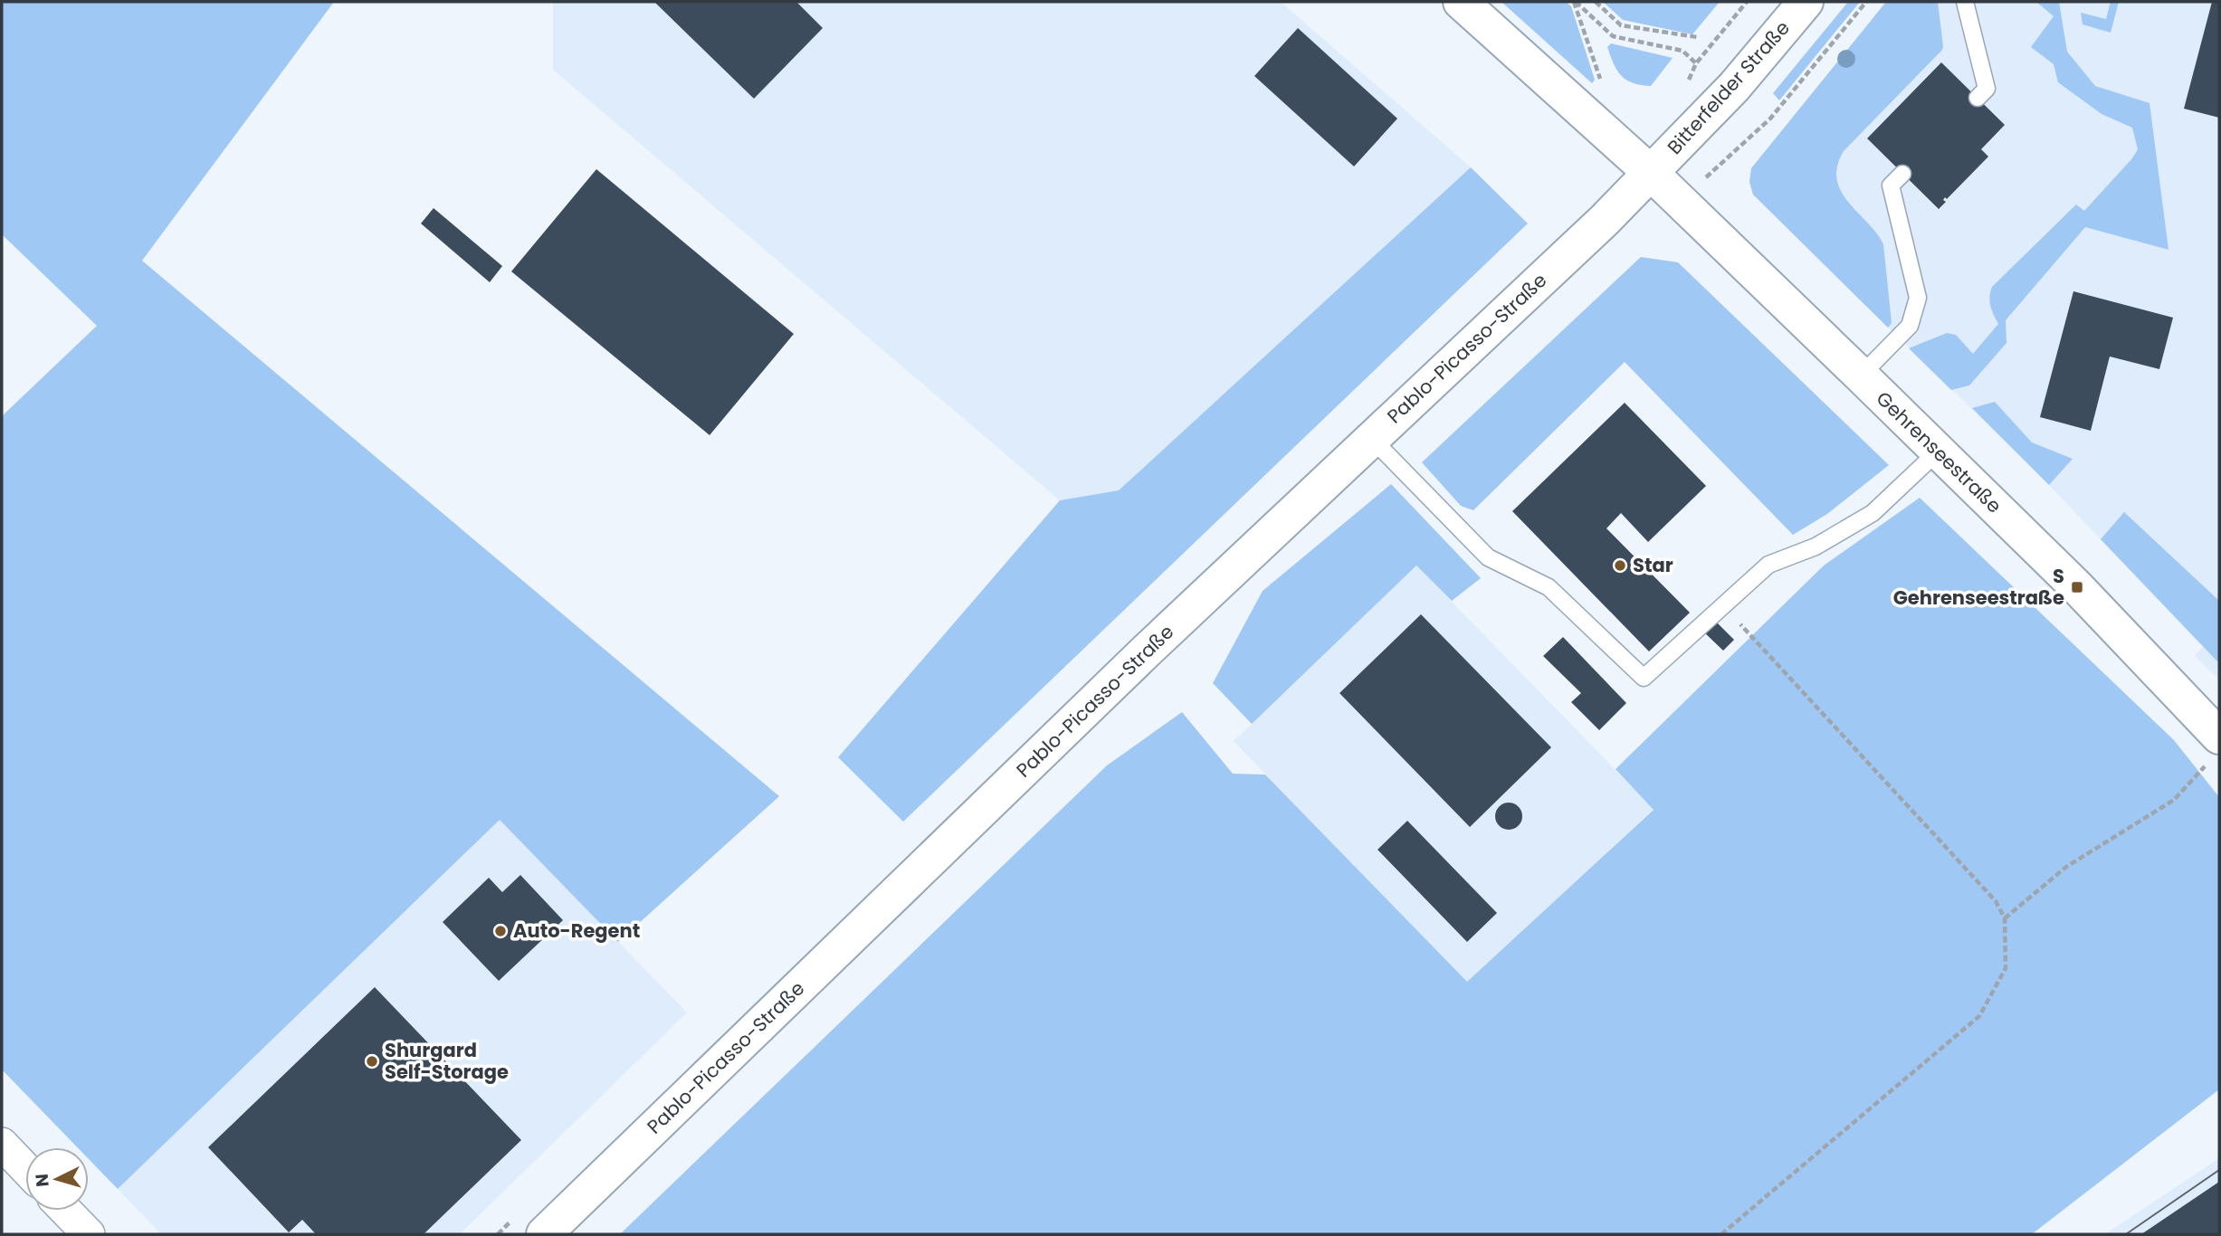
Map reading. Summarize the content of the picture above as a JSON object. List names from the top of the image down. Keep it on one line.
{"streets":{"main road":["Bitterfelder Straße","Pablo-Picasso-Straße","Gehrenseestraße"]},"crossings":[["Bitterfelder Straße","Pablo-Picasso-Straße"],["Bitterfelder Straße","Gehrenseestraße"],["Pablo-Picasso-Straße","Gehrenseestraße"]],"places":{"other":["Star","Auto-Regent","Shurgard Self-Storage"],"transit":["S Gehrenseestraße"]},"north":"left"}
